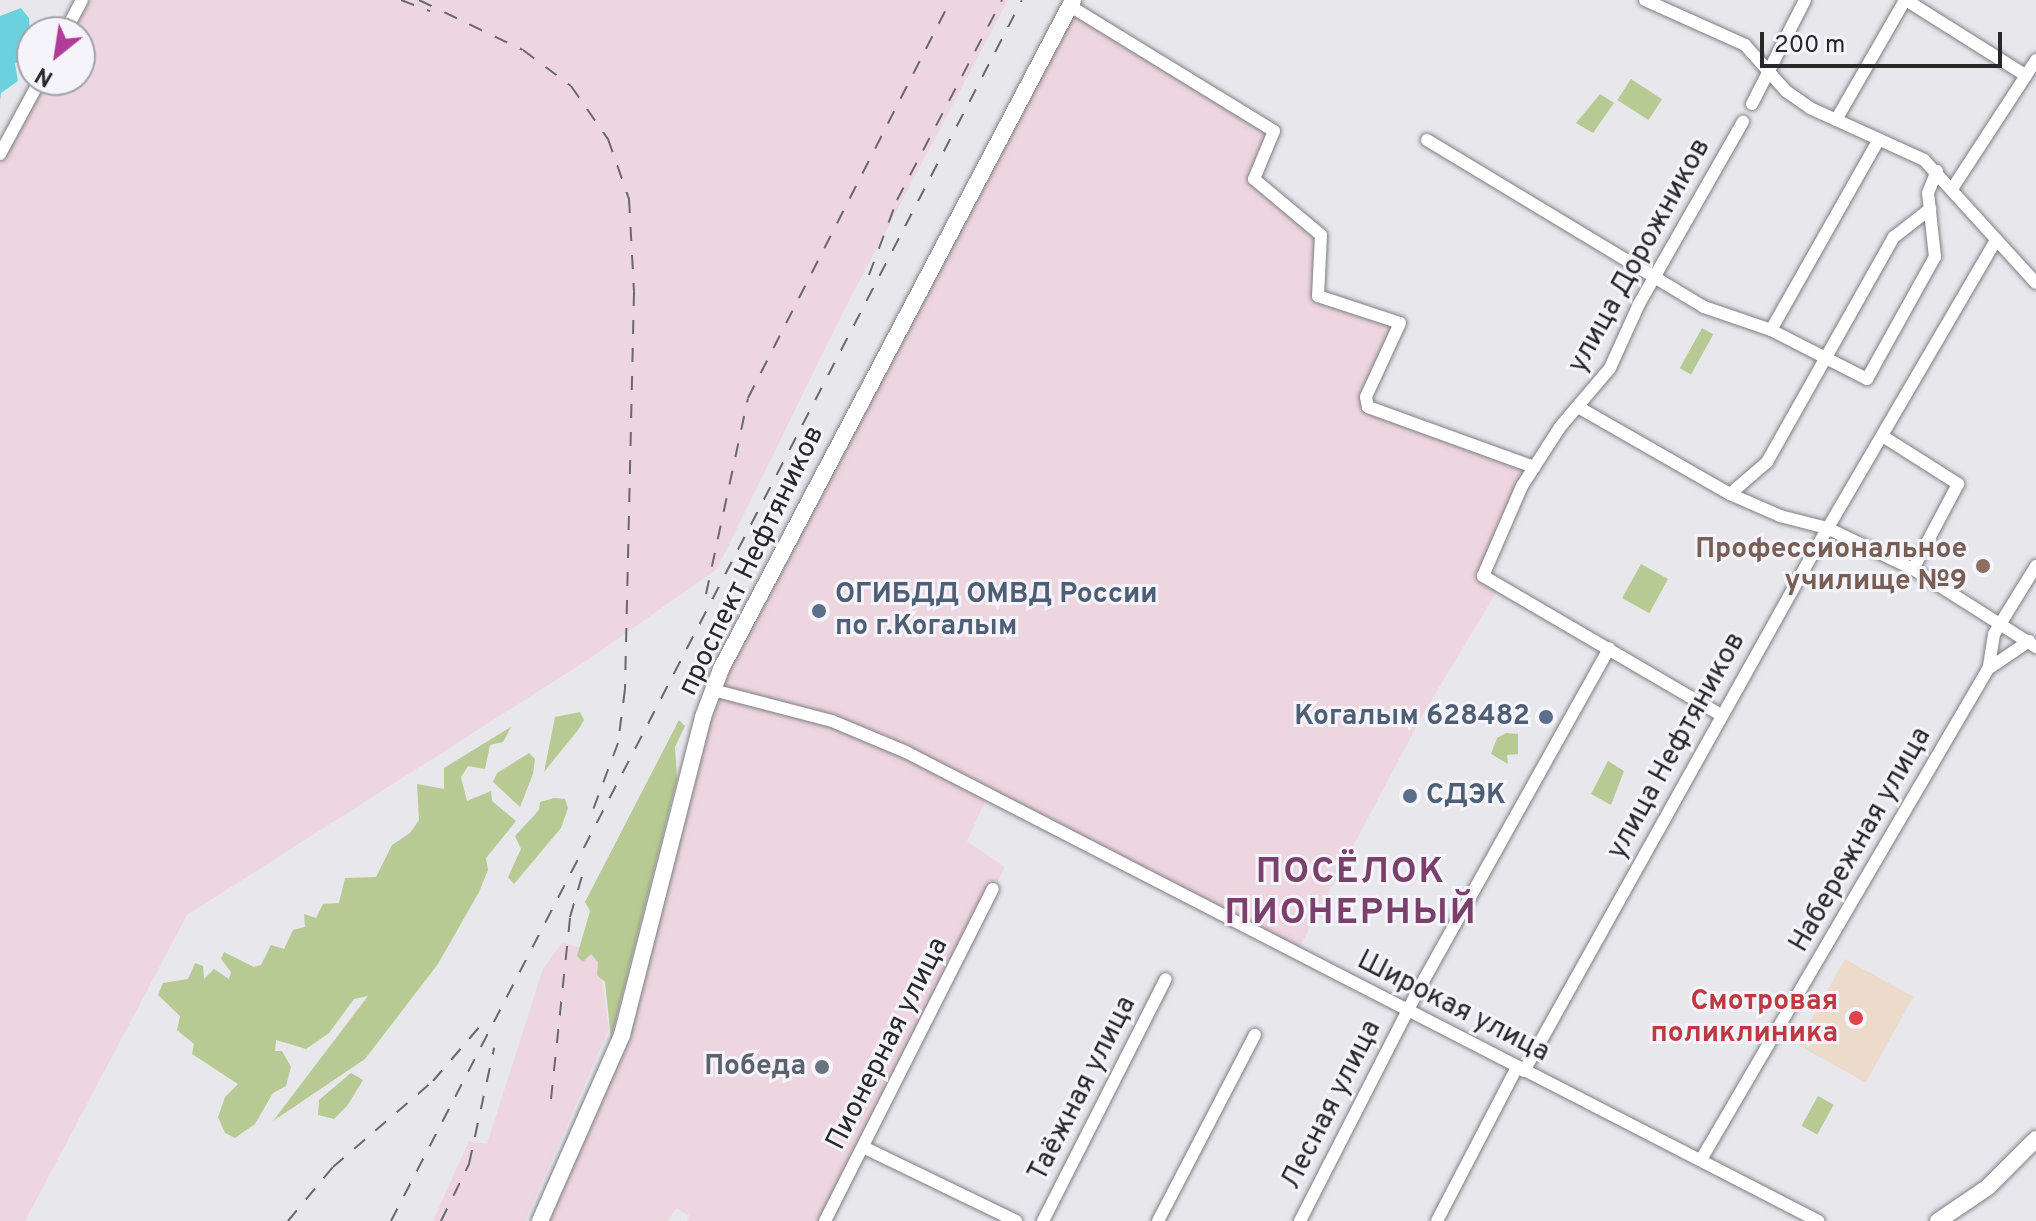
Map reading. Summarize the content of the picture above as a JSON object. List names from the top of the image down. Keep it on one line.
{"streets":{"main road":["проспект Нефтяников"],"street":["улица Дорожников","улица Нефтяников","Набережная улица","Широкая улица","Пионерная улица","Таёжная улица","Лесная улица"]},"crossings":[["улица Дорожников","Лесная улица"],["проспект Нефтяников","Широкая улица"],["улица Нефтяников","Широкая улица"],["Набережная улица","Широкая улица"],["Широкая улица","Лесная улица"]],"districts":["ПОСЁЛОК ПИОНЕРНЫЙ"],"places":["Профессиональное училище №9","ОГИБДД ОМВД России по г.Когалым","Когалым 628482","СДЭК","Смотровая поликлиника","Победа"],"scale_bar":"200 m","north":"bottom left"}
